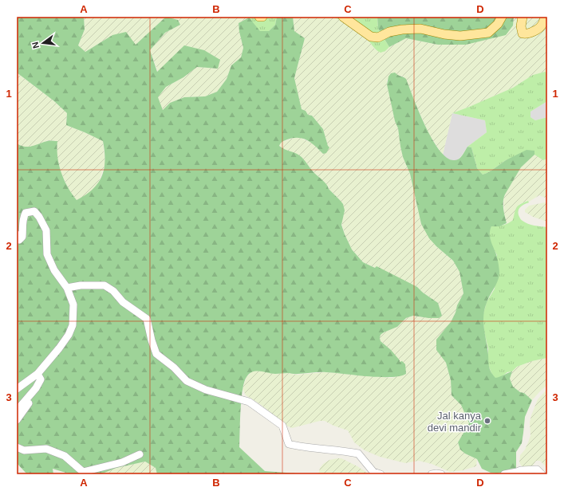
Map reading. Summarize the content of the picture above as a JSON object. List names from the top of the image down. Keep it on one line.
{"places":["Jal kanya devi mandir"],"north":"left","grid":{"columns":["A","B","C","D"],"rows":["1","2","3"]}}
